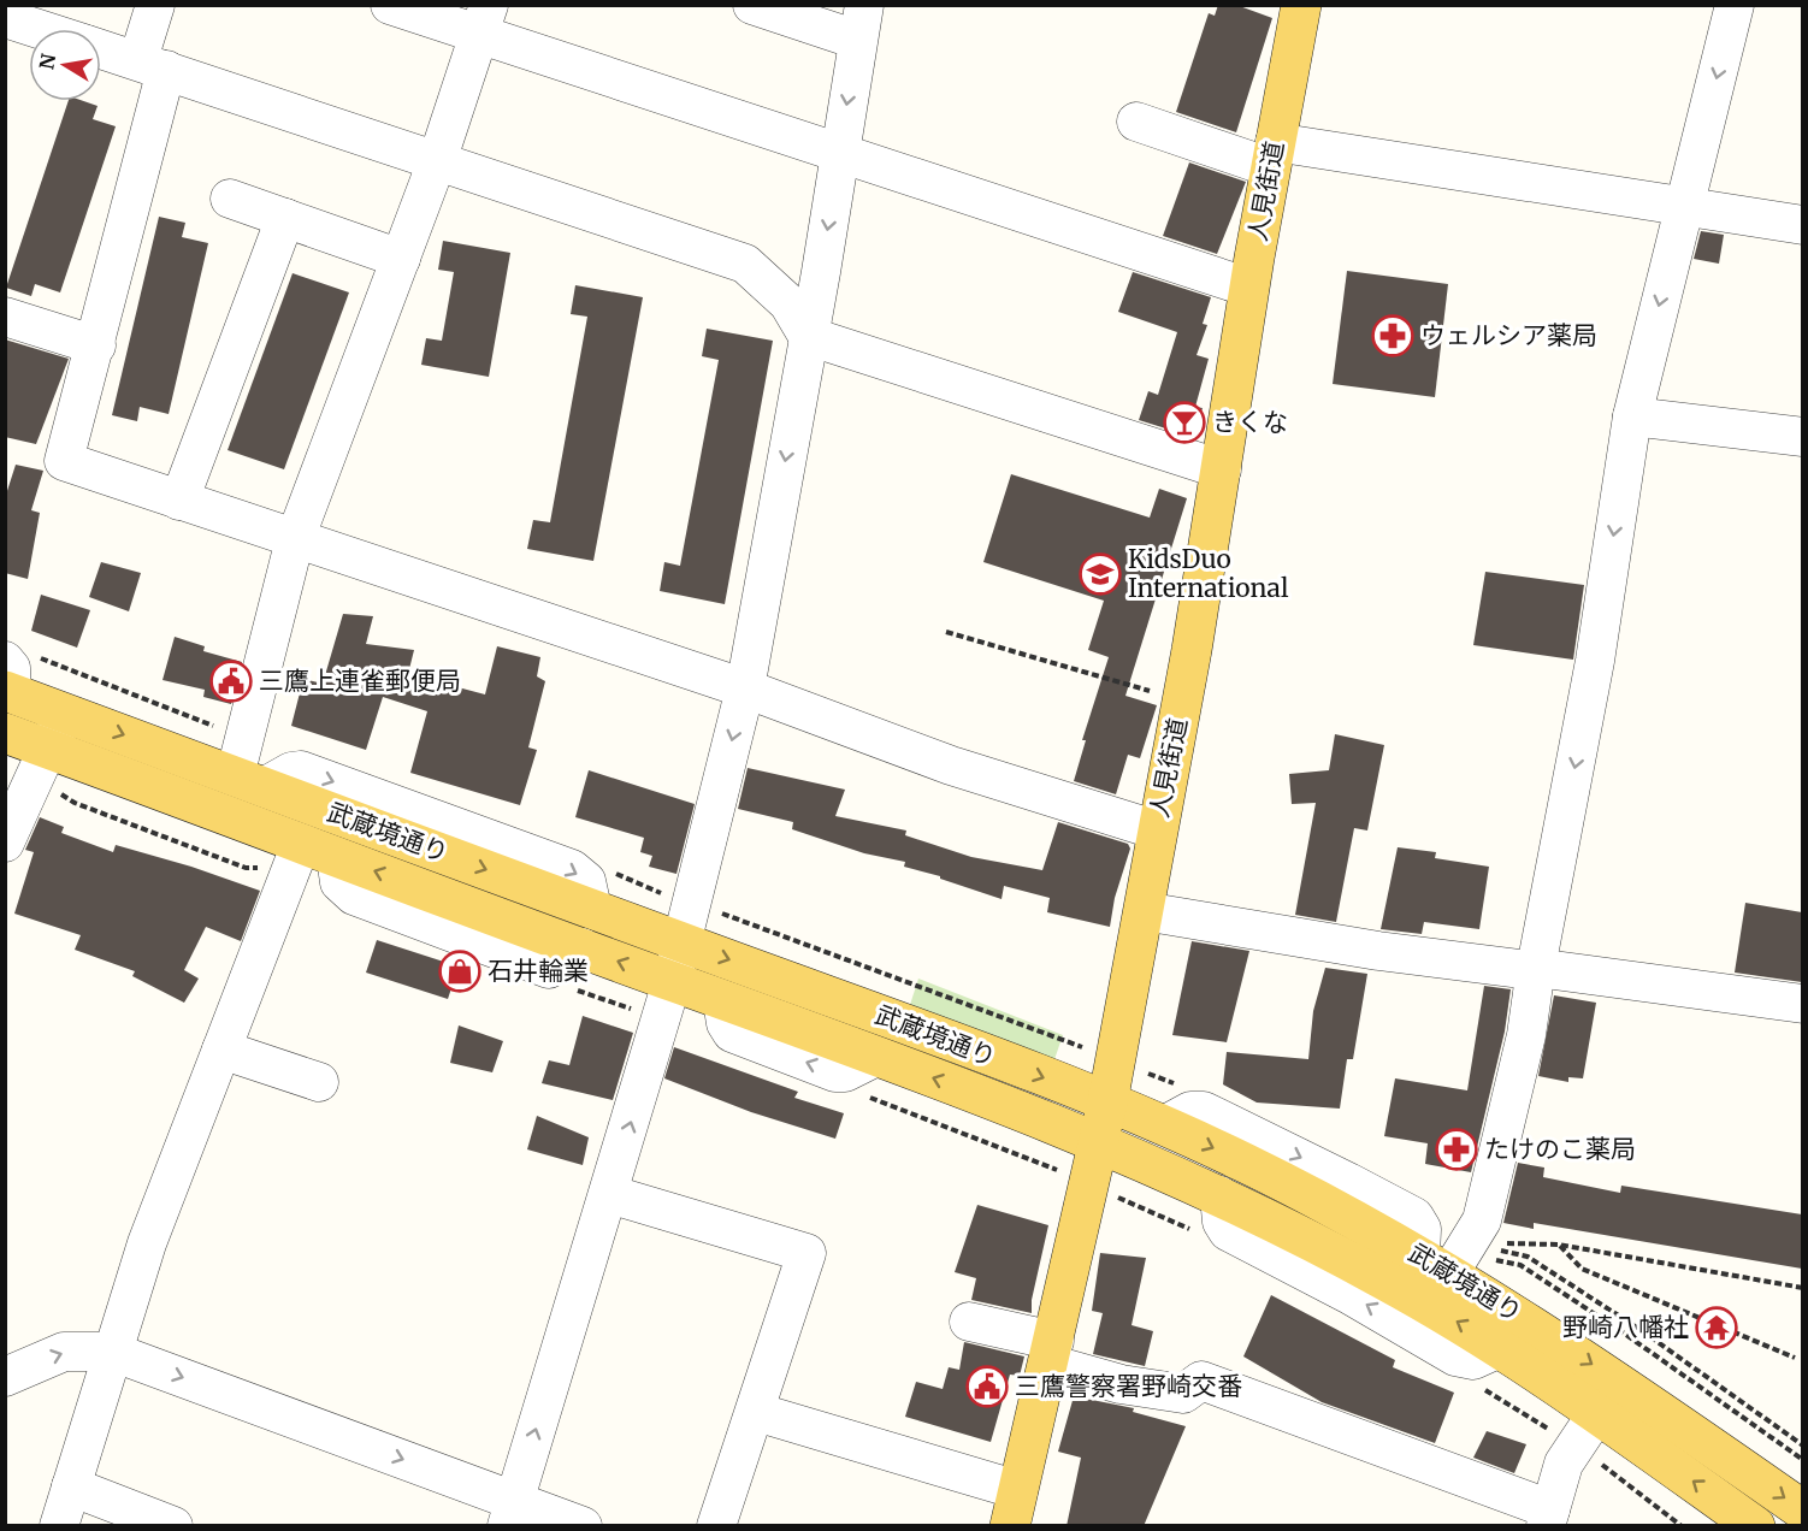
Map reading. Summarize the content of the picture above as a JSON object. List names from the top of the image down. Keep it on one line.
{"streets":{"main road":["人見街道","武蔵境通り"]},"crossings":[["人見街道","武蔵境通り"]],"places":{"pharmacy":["ウェルシア薬局","たけのこ薬局"],"bar":["きくな"],"school or university":["KidsDuo International"],"public building":["三鷹上連雀郵便局","三鷹警察署野崎交番"],"shop":["石井輪業"],"temple":["野崎八幡社"]},"north":"left"}
